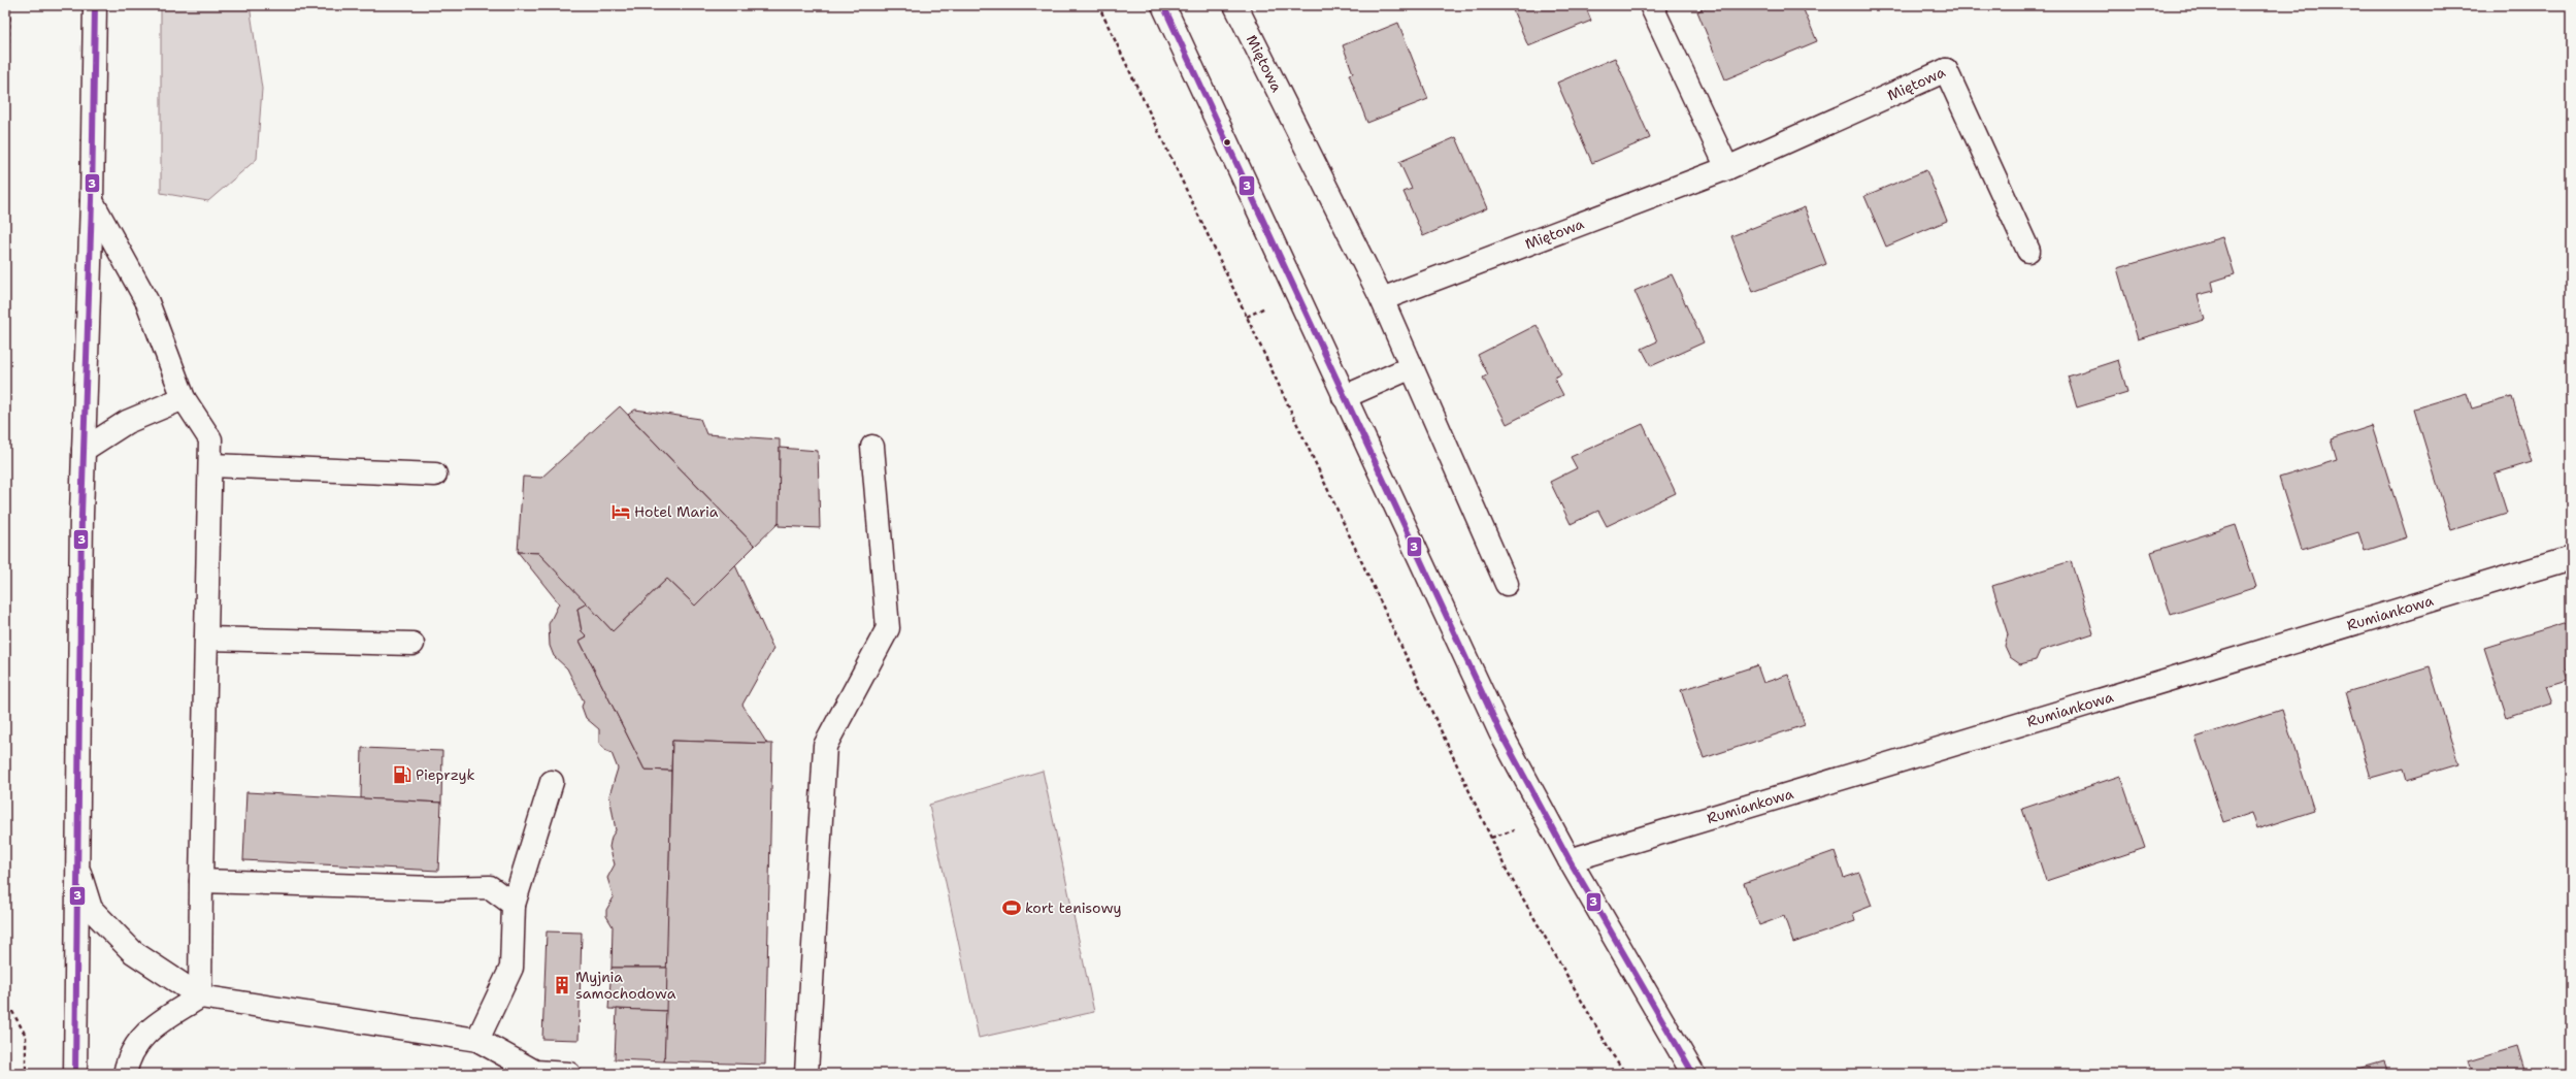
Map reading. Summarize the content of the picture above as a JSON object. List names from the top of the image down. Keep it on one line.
{"streets":{"street":["Miętowa","Rumiankowa"]},"places":{"hotel":["Hotel Maria"],"fuel station":["Pieprzyk"],"sports":["kort tenisowy"],"building":["Myjnia samochodowa"]},"lines":["transit line 3"]}
